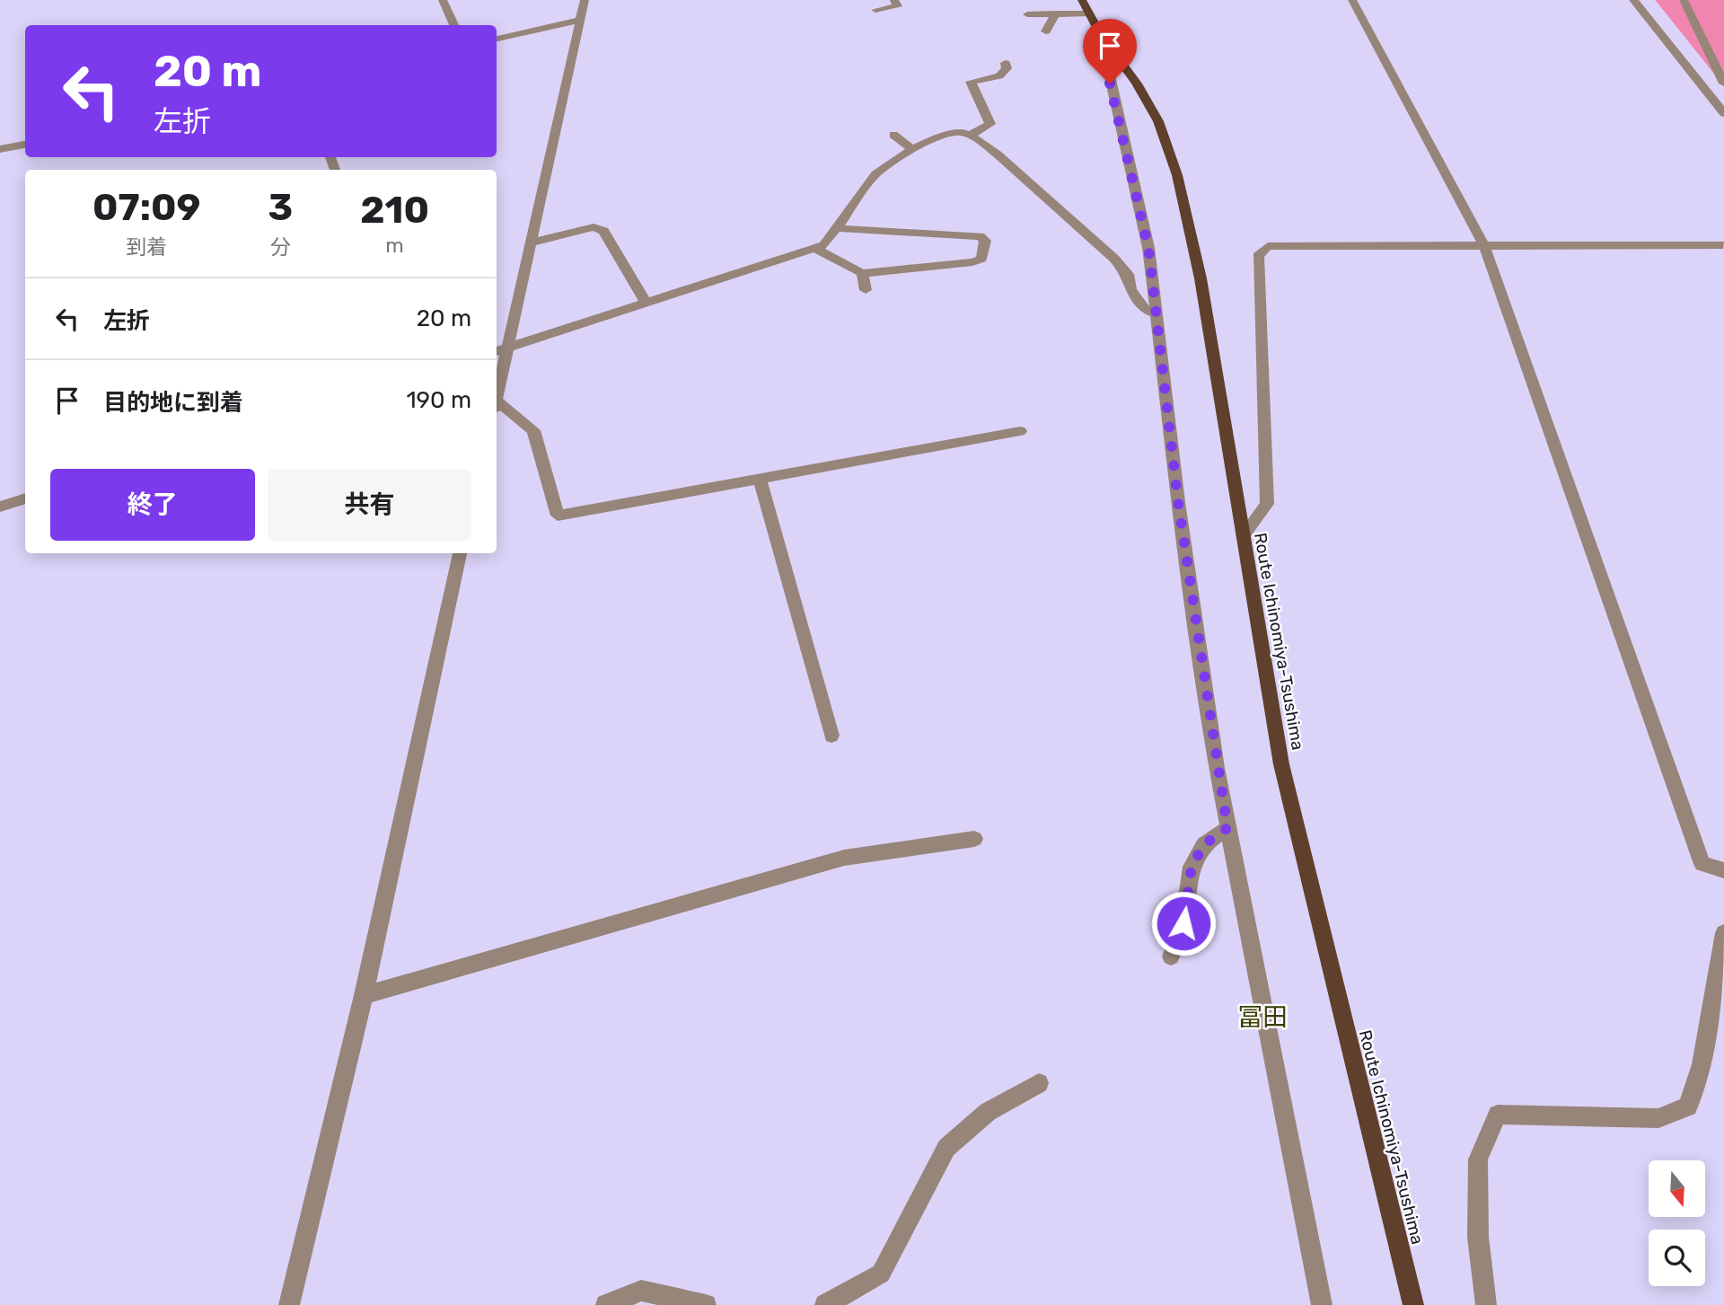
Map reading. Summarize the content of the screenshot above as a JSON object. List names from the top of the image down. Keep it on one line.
{"streets":{"main road":["Route Ichinomiya-Tsushima"]},"districts":["冨田"],"north":"bottom","page":{"turn":["20 m","左折"],"eta":["07:09","到着","3","分","210","m"],"list":[{"name":"左折","value":"20 m"},{"name":"目的地に到着","value":"190 m"}],"buttons":["終了","共有"]}}
